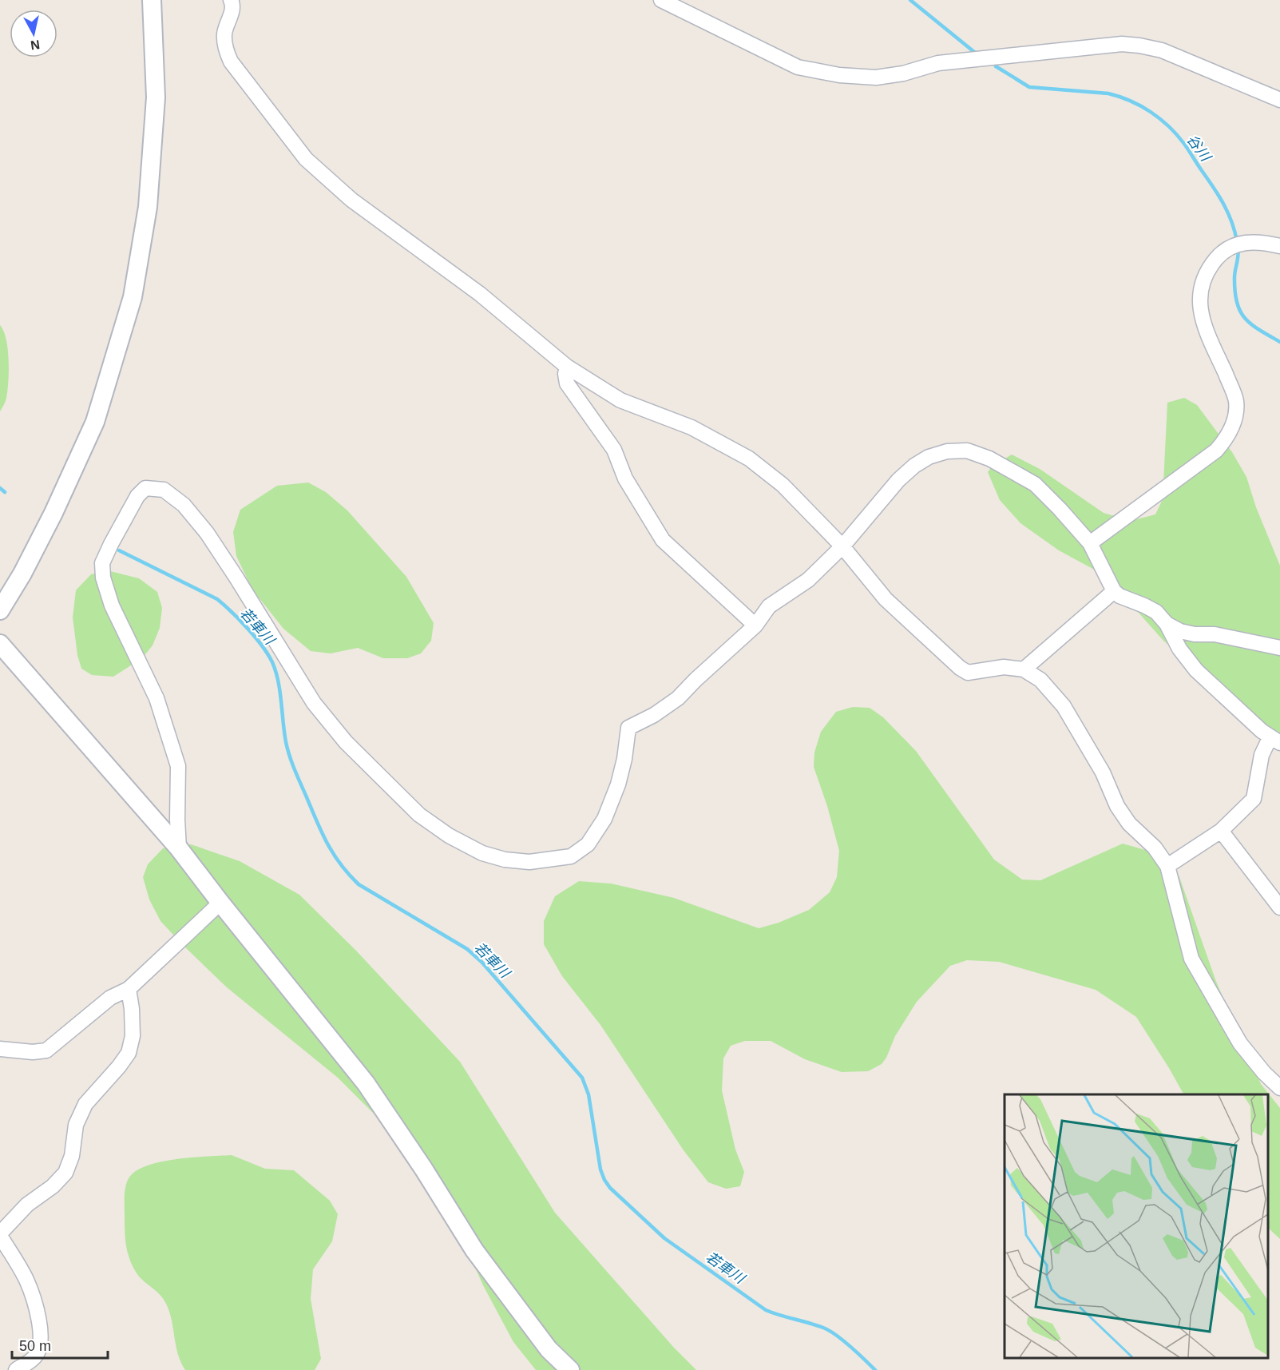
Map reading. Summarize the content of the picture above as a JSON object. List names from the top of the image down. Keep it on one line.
{"water":["谷川","若車川"],"scale_bar":"50 m","north":"bottom"}
